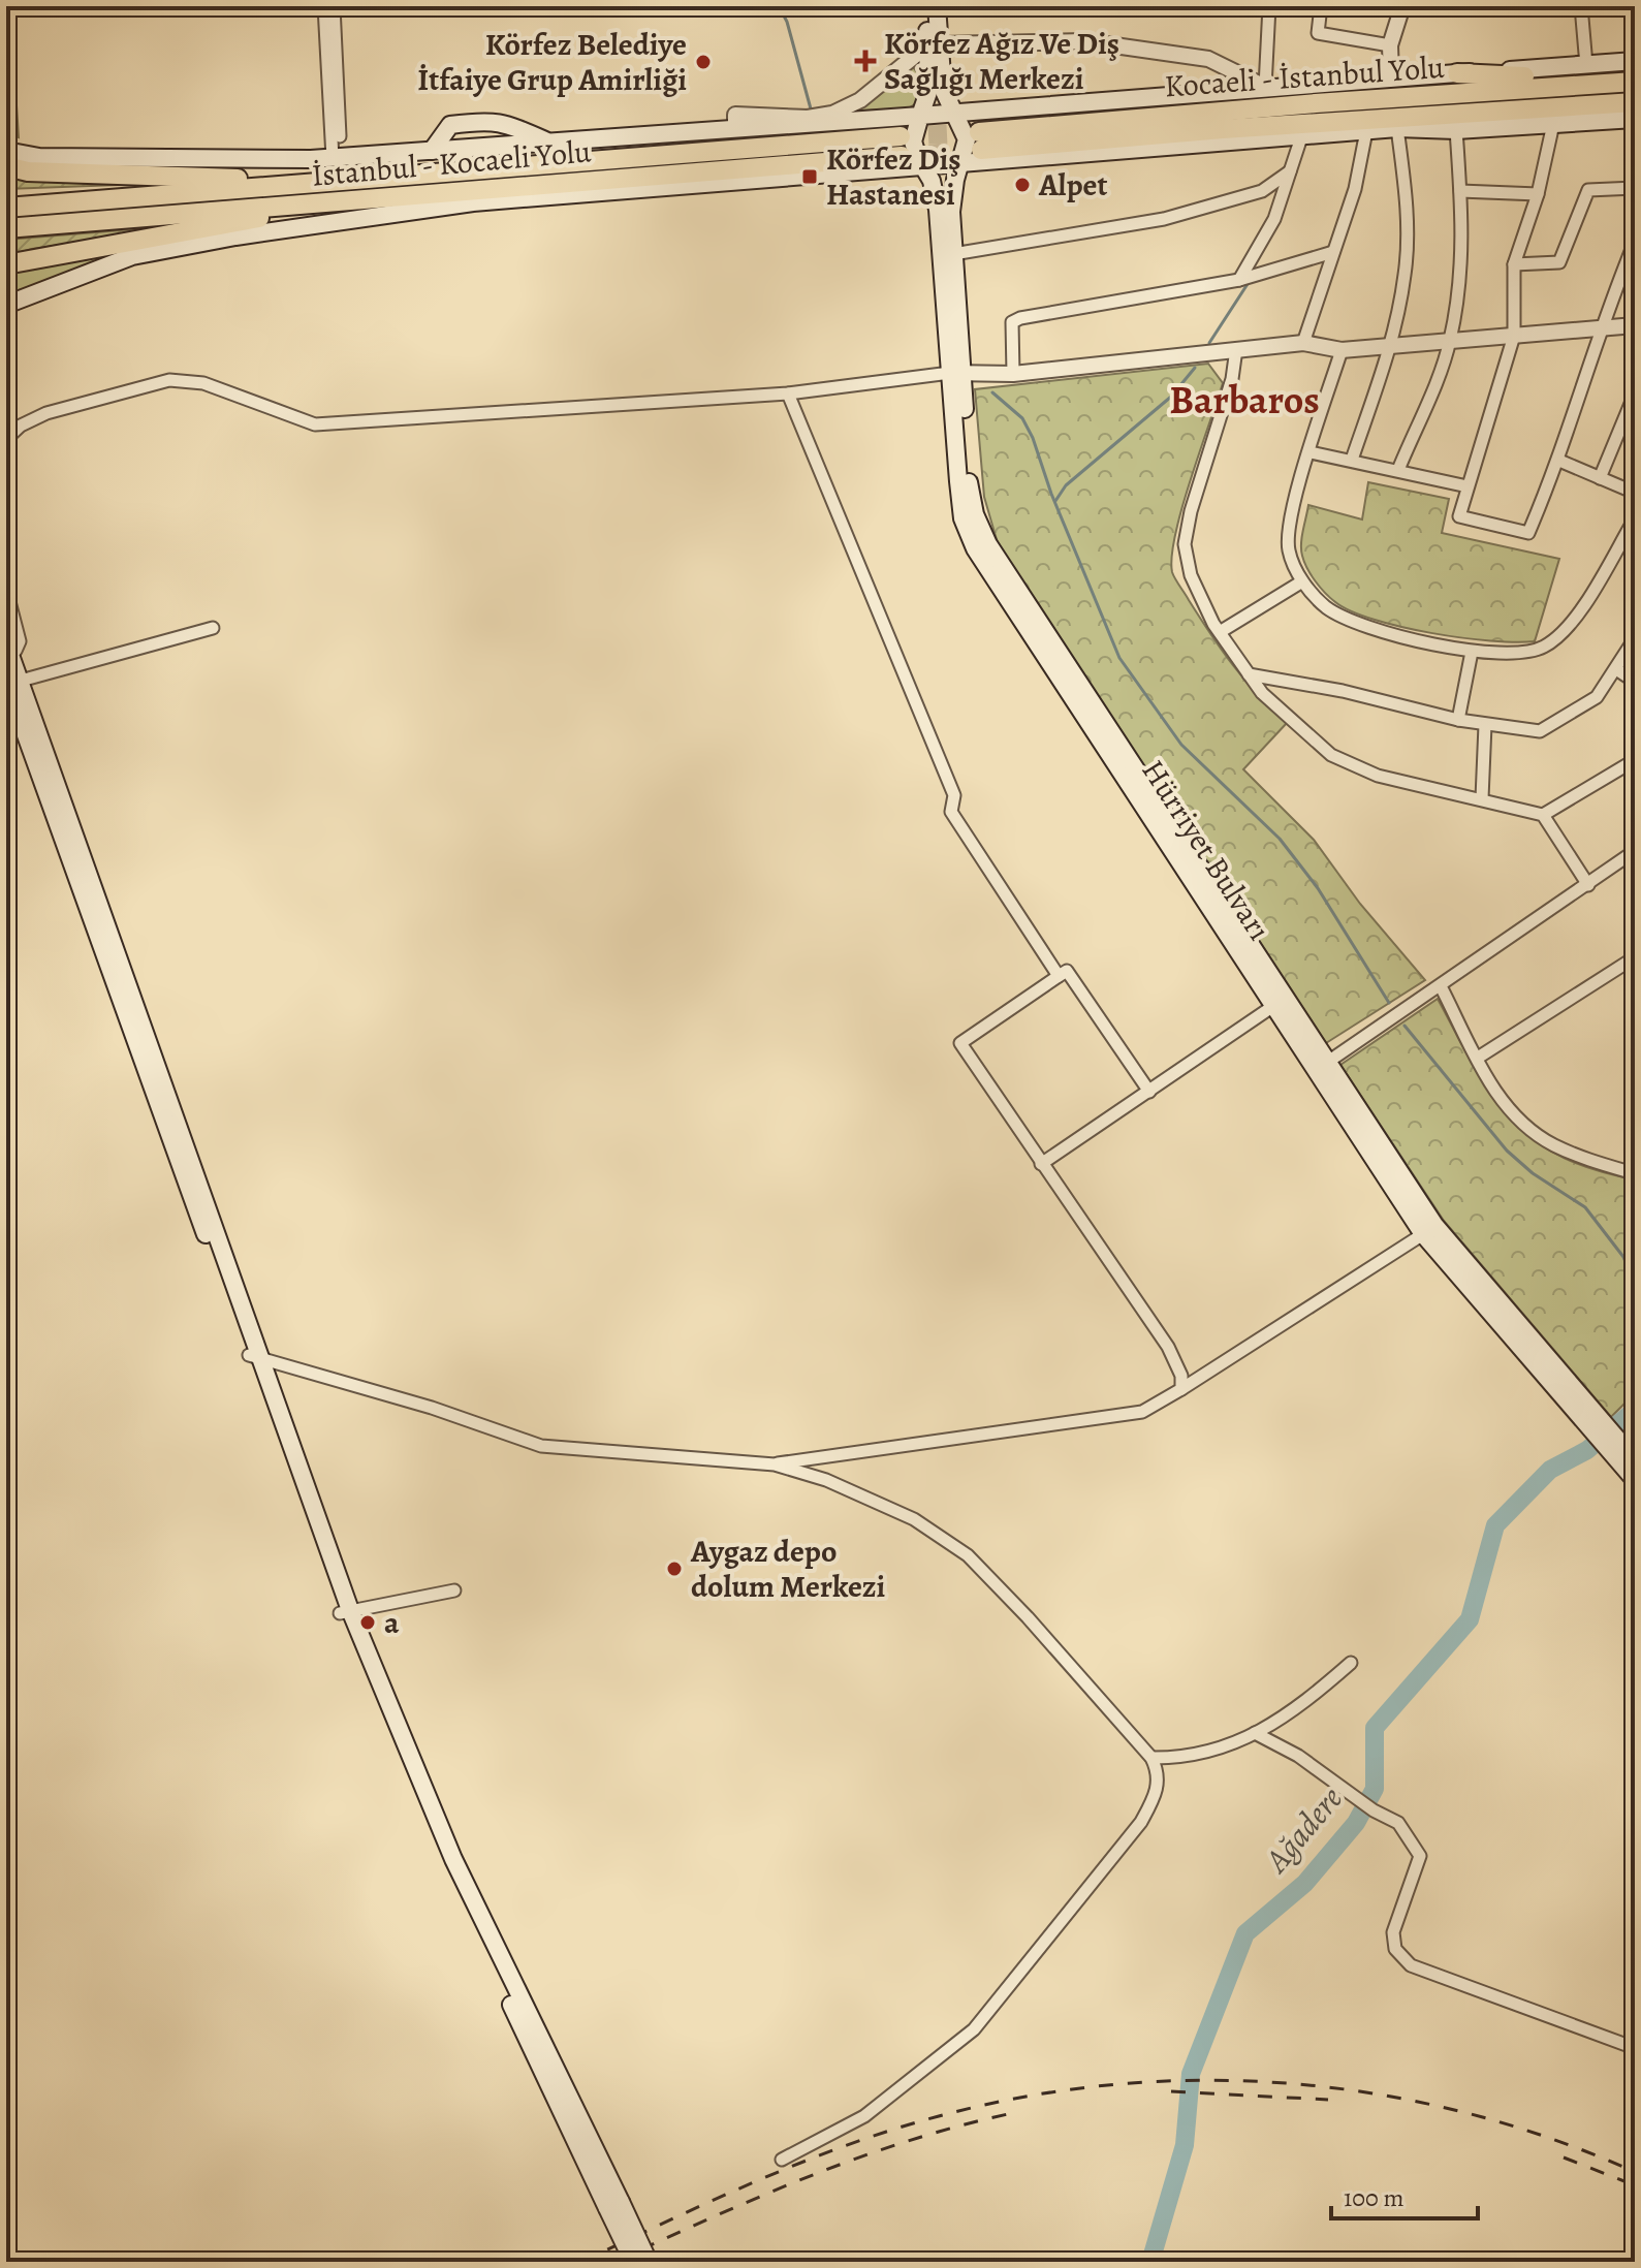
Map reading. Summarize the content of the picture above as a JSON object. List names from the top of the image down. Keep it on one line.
{"streets":{"highway":["Kocaeli - İstanbul Yolu","İstanbul - Kocaeli Yolu"],"main road":["Hürriyet Bulvarı"]},"districts":["Barbaros"],"water":["Ağadere"],"places":{"health":["Körfez Ağız Ve Diş Sağlığı Merkezi"],"other":["Körfez Belediye İtfaiye Grup Amirliği","Alpet","Aygaz depo dolum Merkezi","a"],"transit":["Körfez Diş Hastanesi"]},"scale_bar":"100 m"}
